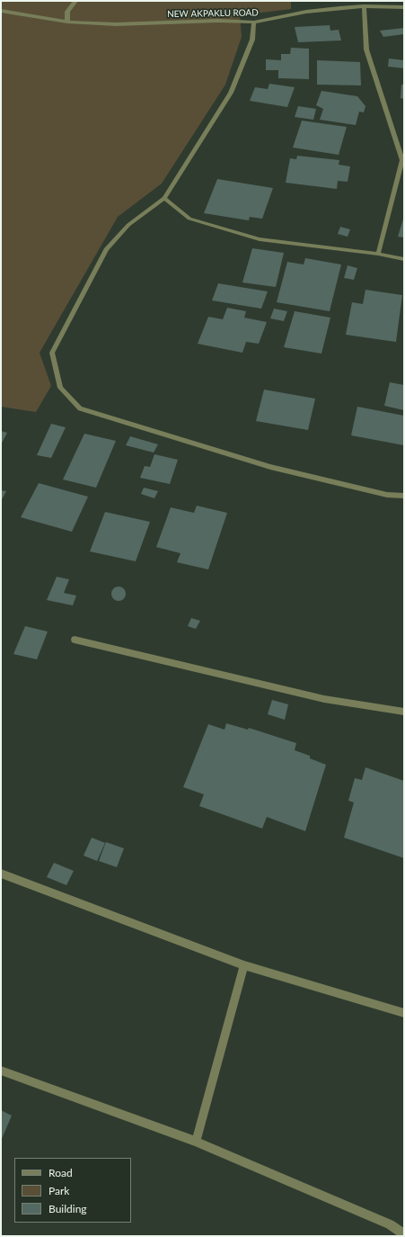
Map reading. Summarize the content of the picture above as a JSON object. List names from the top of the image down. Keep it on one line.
{"streets":{"street":["NEW AKPAKLU ROAD"]},"legend":["Road","Park","Building"]}
